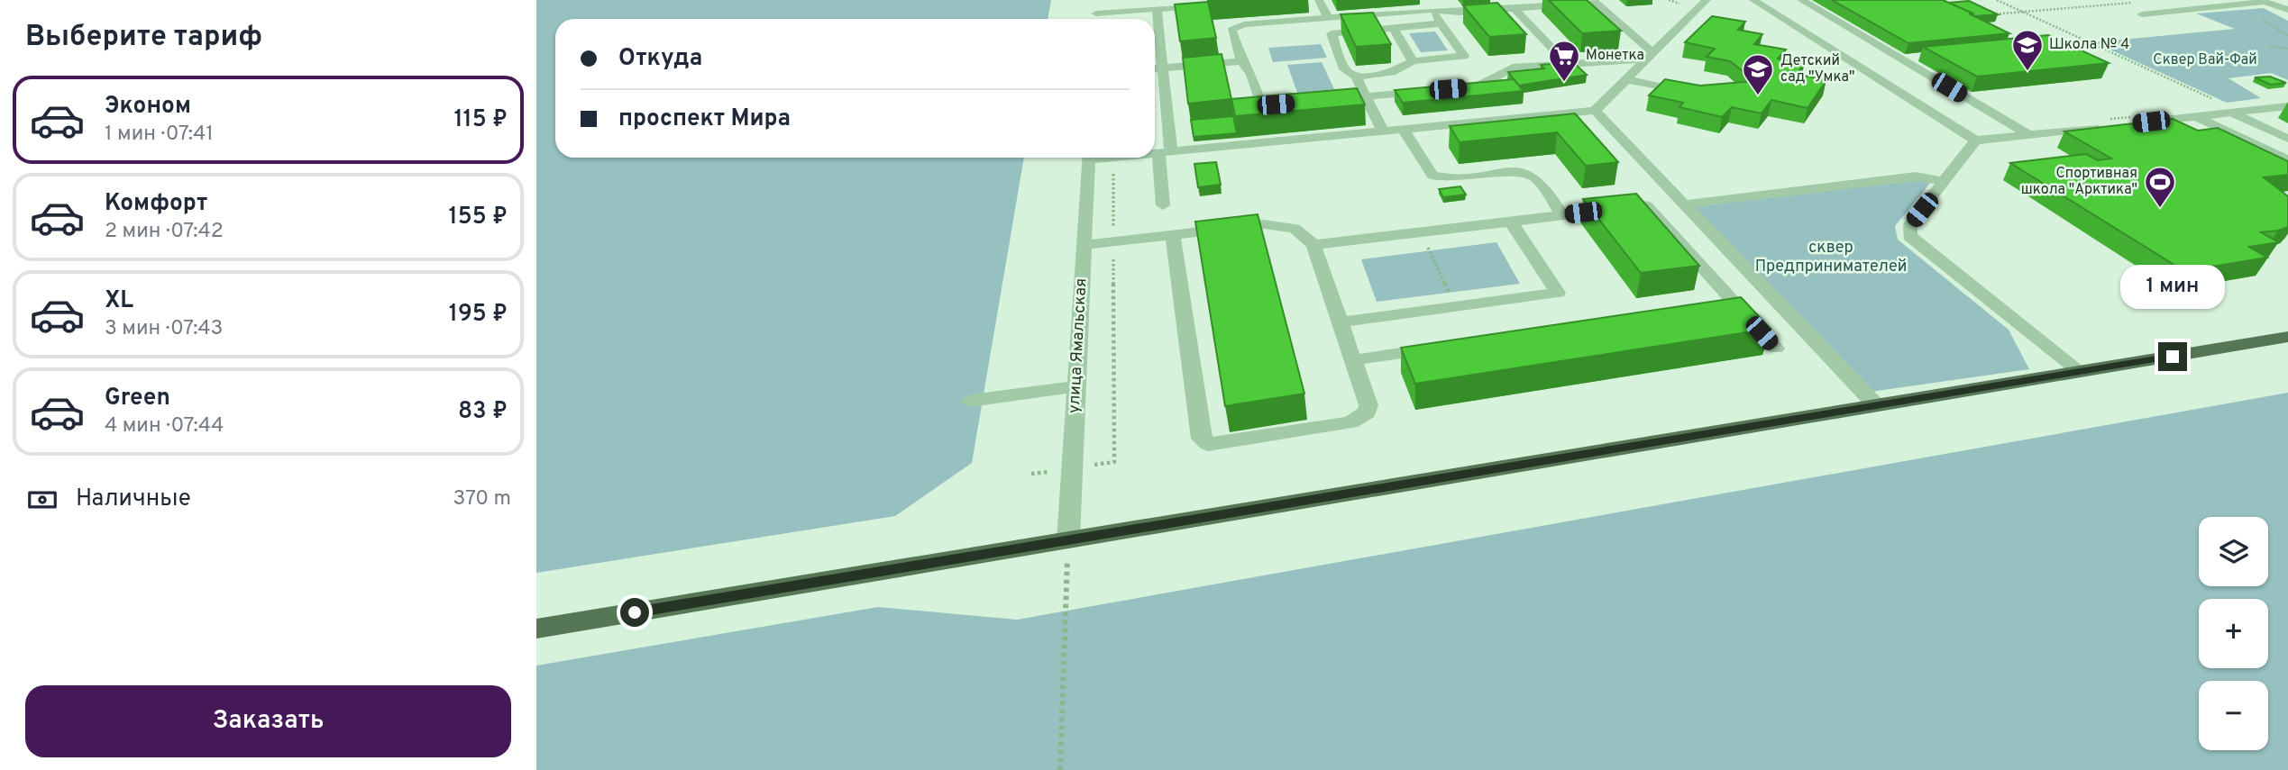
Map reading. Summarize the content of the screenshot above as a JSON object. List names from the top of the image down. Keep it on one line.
{"streets":{"street":["улица Ямальская"]},"parks":["Сквер Вай-Фай","сквер Предпринимателей"],"places":{"school or university":["Школа № 4","Детский сад \"Умка\""],"supermarket":["Монетка"],"sports":["Спортивная школа \"Арктика\""]},"page":{"heading":"Выберите тариф","banner":["Откуда","проспект Мира"],"list":[{"name":"Эконом","note":"1 мин · 07:41","value":"115 ₽"},{"name":"Комфорт","note":"2 мин · 07:42","value":"155 ₽"},{"name":"XL","note":"3 мин · 07:43","value":"195 ₽"},{"name":"Green","note":"4 мин · 07:44","value":"83 ₽"}],"bubble":"1 мин","pay":["Наличные","370 m"],"map_buttons":["+","−"],"buttons":"Заказать"}}
